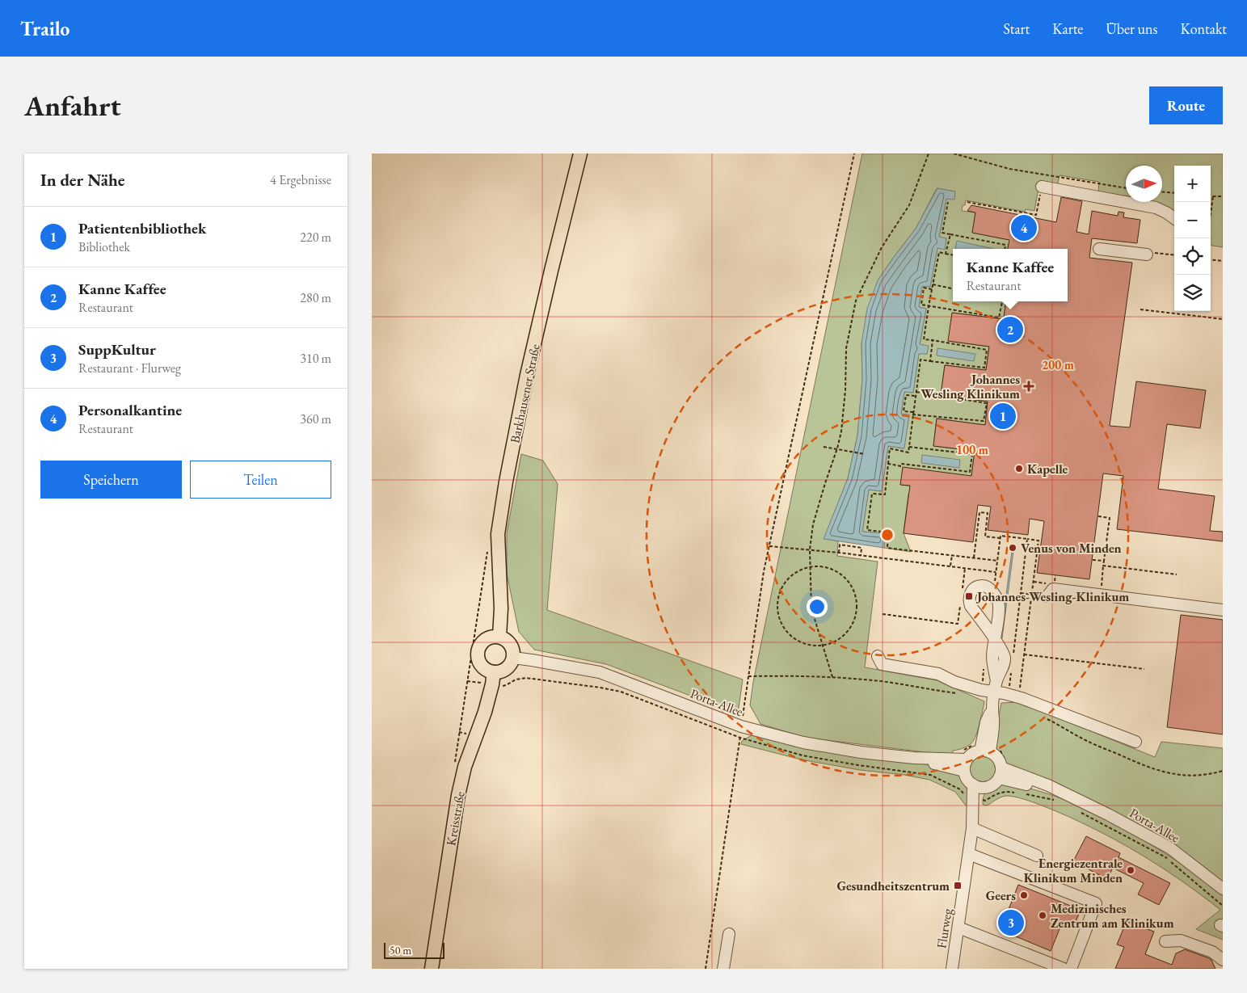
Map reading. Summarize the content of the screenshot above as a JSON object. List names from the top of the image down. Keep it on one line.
{"streets":{"main road":["Barkhausener Straße","Kreisstraße"],"street":["Porta-Allee","Flurweg"]},"crossings":[["Barkhausener Straße","Porta-Allee"],["Barkhausener Straße","Kreisstraße"],["Porta-Allee","Kreisstraße"],["Porta-Allee","Flurweg"]],"places":{"health":["Johannes Wesling Klinikum"],"other":["Kapelle","Venus von Minden","Energiezentrale Klinikum Minden","Geers","Medizinisches Zentrum am Klinikum"],"transit":["Johannes-Wesling-Klinikum","Gesundheitszentrum"]},"scale_bar":"50 m","north":"right","page":{"header":"Trailo","nav":["Start","Karte","Über uns","Kontakt"],"buttons":["Route",["Speichern","Teilen"]],"title":"Anfahrt","heading":["In der Nähe","4 Ergebnisse"],"map_buttons":["+","−"],"list":[{"mark":"1","name":"Patientenbibliothek","note":"Bibliothek","value":"220 m"},{"mark":"2","name":"Kanne Kaffee","note":"Restaurant","value":"280 m"},{"mark":"3","name":"SuppKultur","note":"Restaurant · Flurweg","value":"310 m"},{"mark":"4","name":"Personalkantine","note":"Restaurant","value":"360 m"}],"pins":["4","2","1","3"],"popup":["Kanne Kaffee","Restaurant"],"scale":"50 m"},"rings":["200 m","100 m"]}
